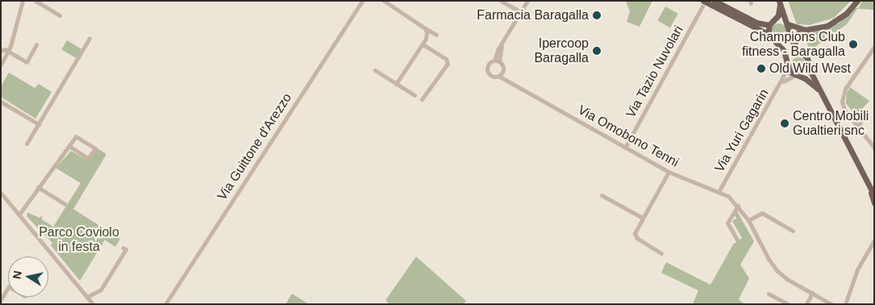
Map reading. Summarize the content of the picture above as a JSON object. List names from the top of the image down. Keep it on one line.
{"streets":{"street":["Via Tazio Nuvolari","Via Yuri Gagarin","Via Omobono Tenni","Via Guittone d'Arezzo"]},"crossings":[["Via Tazio Nuvolari","Via Omobono Tenni"],["Via Yuri Gagarin","Via Omobono Tenni"]],"parks":["Parco Coviolo in festa"],"places":["Farmacia Baragalla","Champions Club fitness - Baragalla","Ipercoop Baragalla","Old Wild West","Centro Mobili Gualtieri snc"],"north":"left"}
